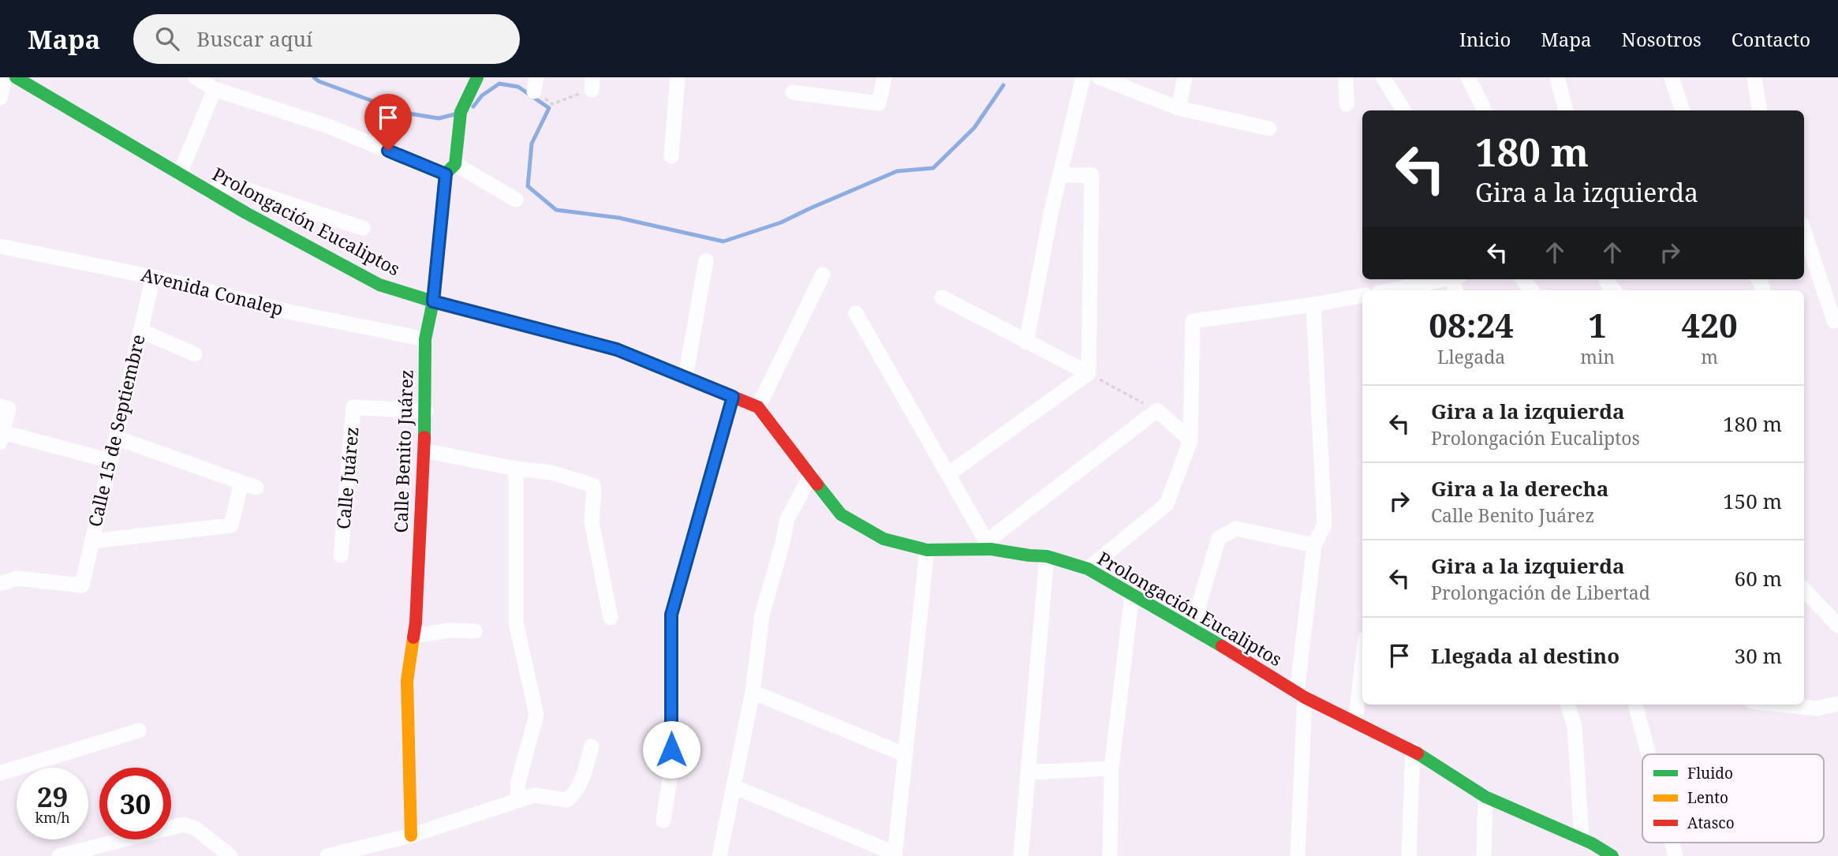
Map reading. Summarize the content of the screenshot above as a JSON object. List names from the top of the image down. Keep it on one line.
{"streets":{"street":["Prolongación Eucaliptos","Avenida Conalep","Calle 15 de Septiembre","Calle Benito Juárez","Calle Juárez"]},"crossings":[["Prolongación Eucaliptos","Calle Benito Juárez"],["Avenida Conalep","Calle 15 de Septiembre"],["Avenida Conalep","Calle Benito Juárez"],["Calle Benito Juárez","Calle Juárez"]],"legend":["Fluido","Lento","Atasco"],"page":{"header":"Mapa","search":"Buscar aquí","nav":["Inicio","Mapa","Nosotros","Contacto"],"turn":["180 m","Gira a la izquierda"],"eta":["08:24","Llegada","1","min","420","m"],"list":[{"name":"Gira a la izquierda","note":"Prolongación Eucaliptos","value":"180 m"},{"name":"Gira a la derecha","note":"Calle Benito Juárez","value":"150 m"},{"name":"Gira a la izquierda","note":"Prolongación de Libertad","value":"60 m"},{"name":"Llegada al destino","value":"30 m"}],"speed":"29 km/h","limit":"30"}}
